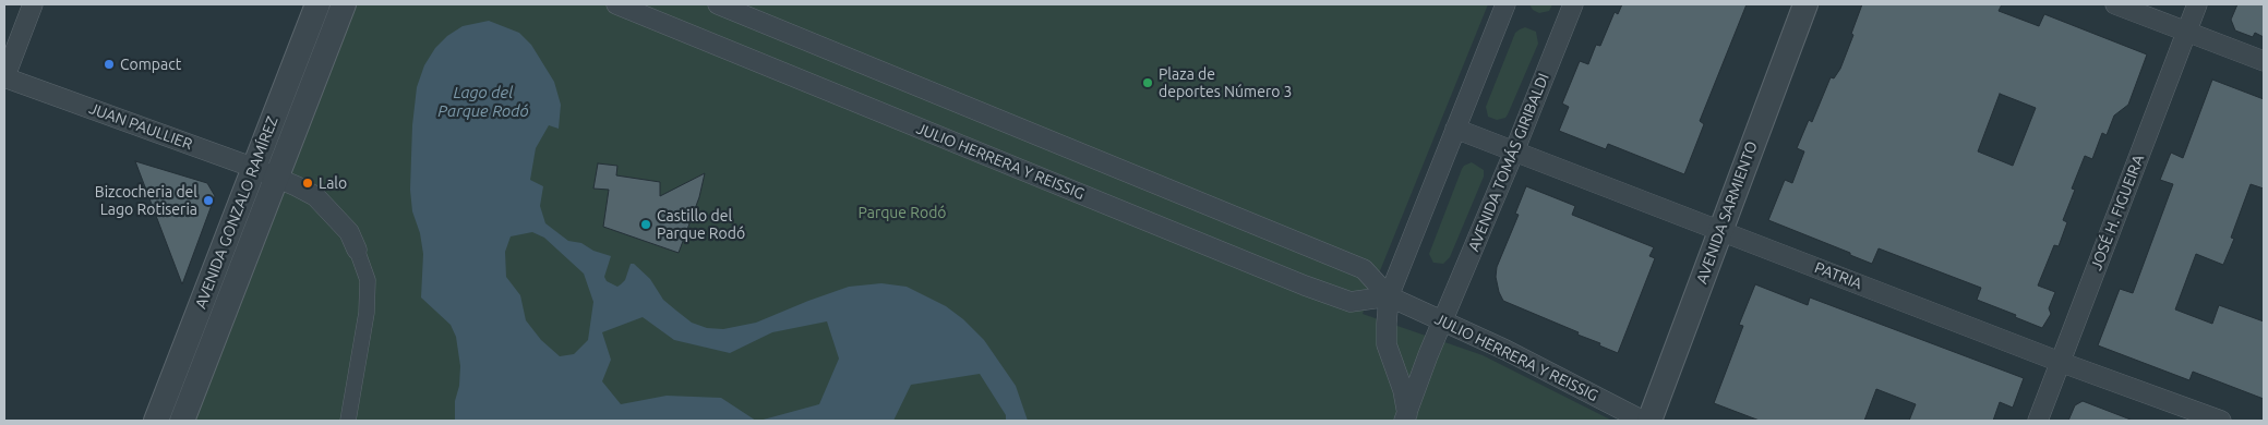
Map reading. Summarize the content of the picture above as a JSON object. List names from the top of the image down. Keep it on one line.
{"streets":{"street":["JUAN PAULLIER","JULIO HERRERA Y REISSIG","AVENIDA TOMÁS GIRIBALDI","AVENIDA GONZALO RAMÍREZ","AVENIDA SARMIENTO","JOSÉ H. FIGUEIRA","PATRIA"]},"crossings":[["JUAN PAULLIER","AVENIDA GONZALO RAMÍREZ"],["JULIO HERRERA Y REISSIG","AVENIDA TOMÁS GIRIBALDI"],["AVENIDA TOMÁS GIRIBALDI","PATRIA"],["AVENIDA SARMIENTO","PATRIA"],["JOSÉ H. FIGUEIRA","PATRIA"]],"water":["Lago del Parque Rodó"],"parks":["Parque Rodó"],"places":["Compact","Plaza de deportes Número 3","Lalo","Bizcocheria del Lago Rotiseria","Castillo del Parque Rodó"]}
